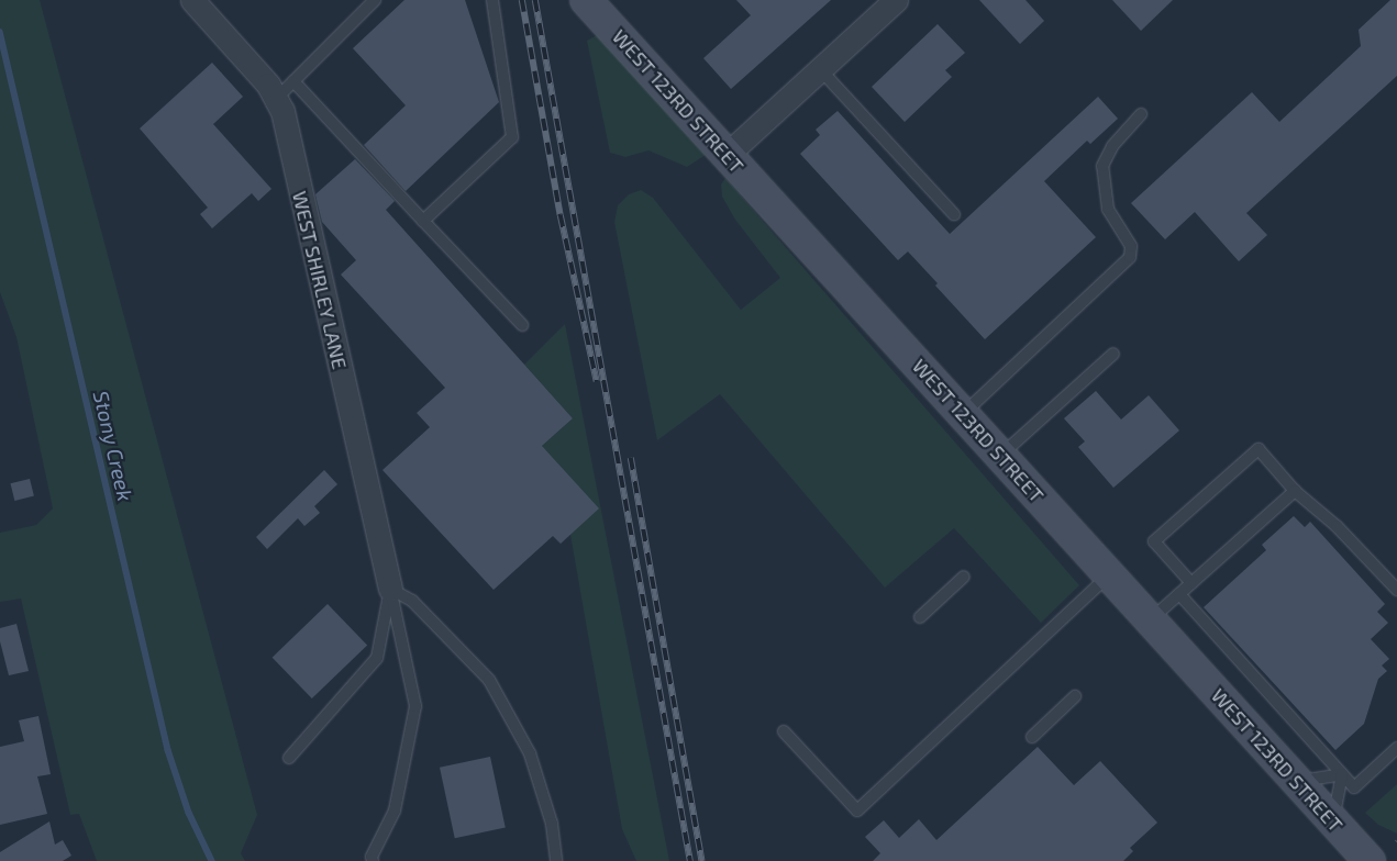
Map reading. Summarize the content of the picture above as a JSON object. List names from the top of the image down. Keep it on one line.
{"streets":{"street":["WEST 123RD STREET","WEST SHIRLEY LANE"]},"water":["Stony Creek"]}
